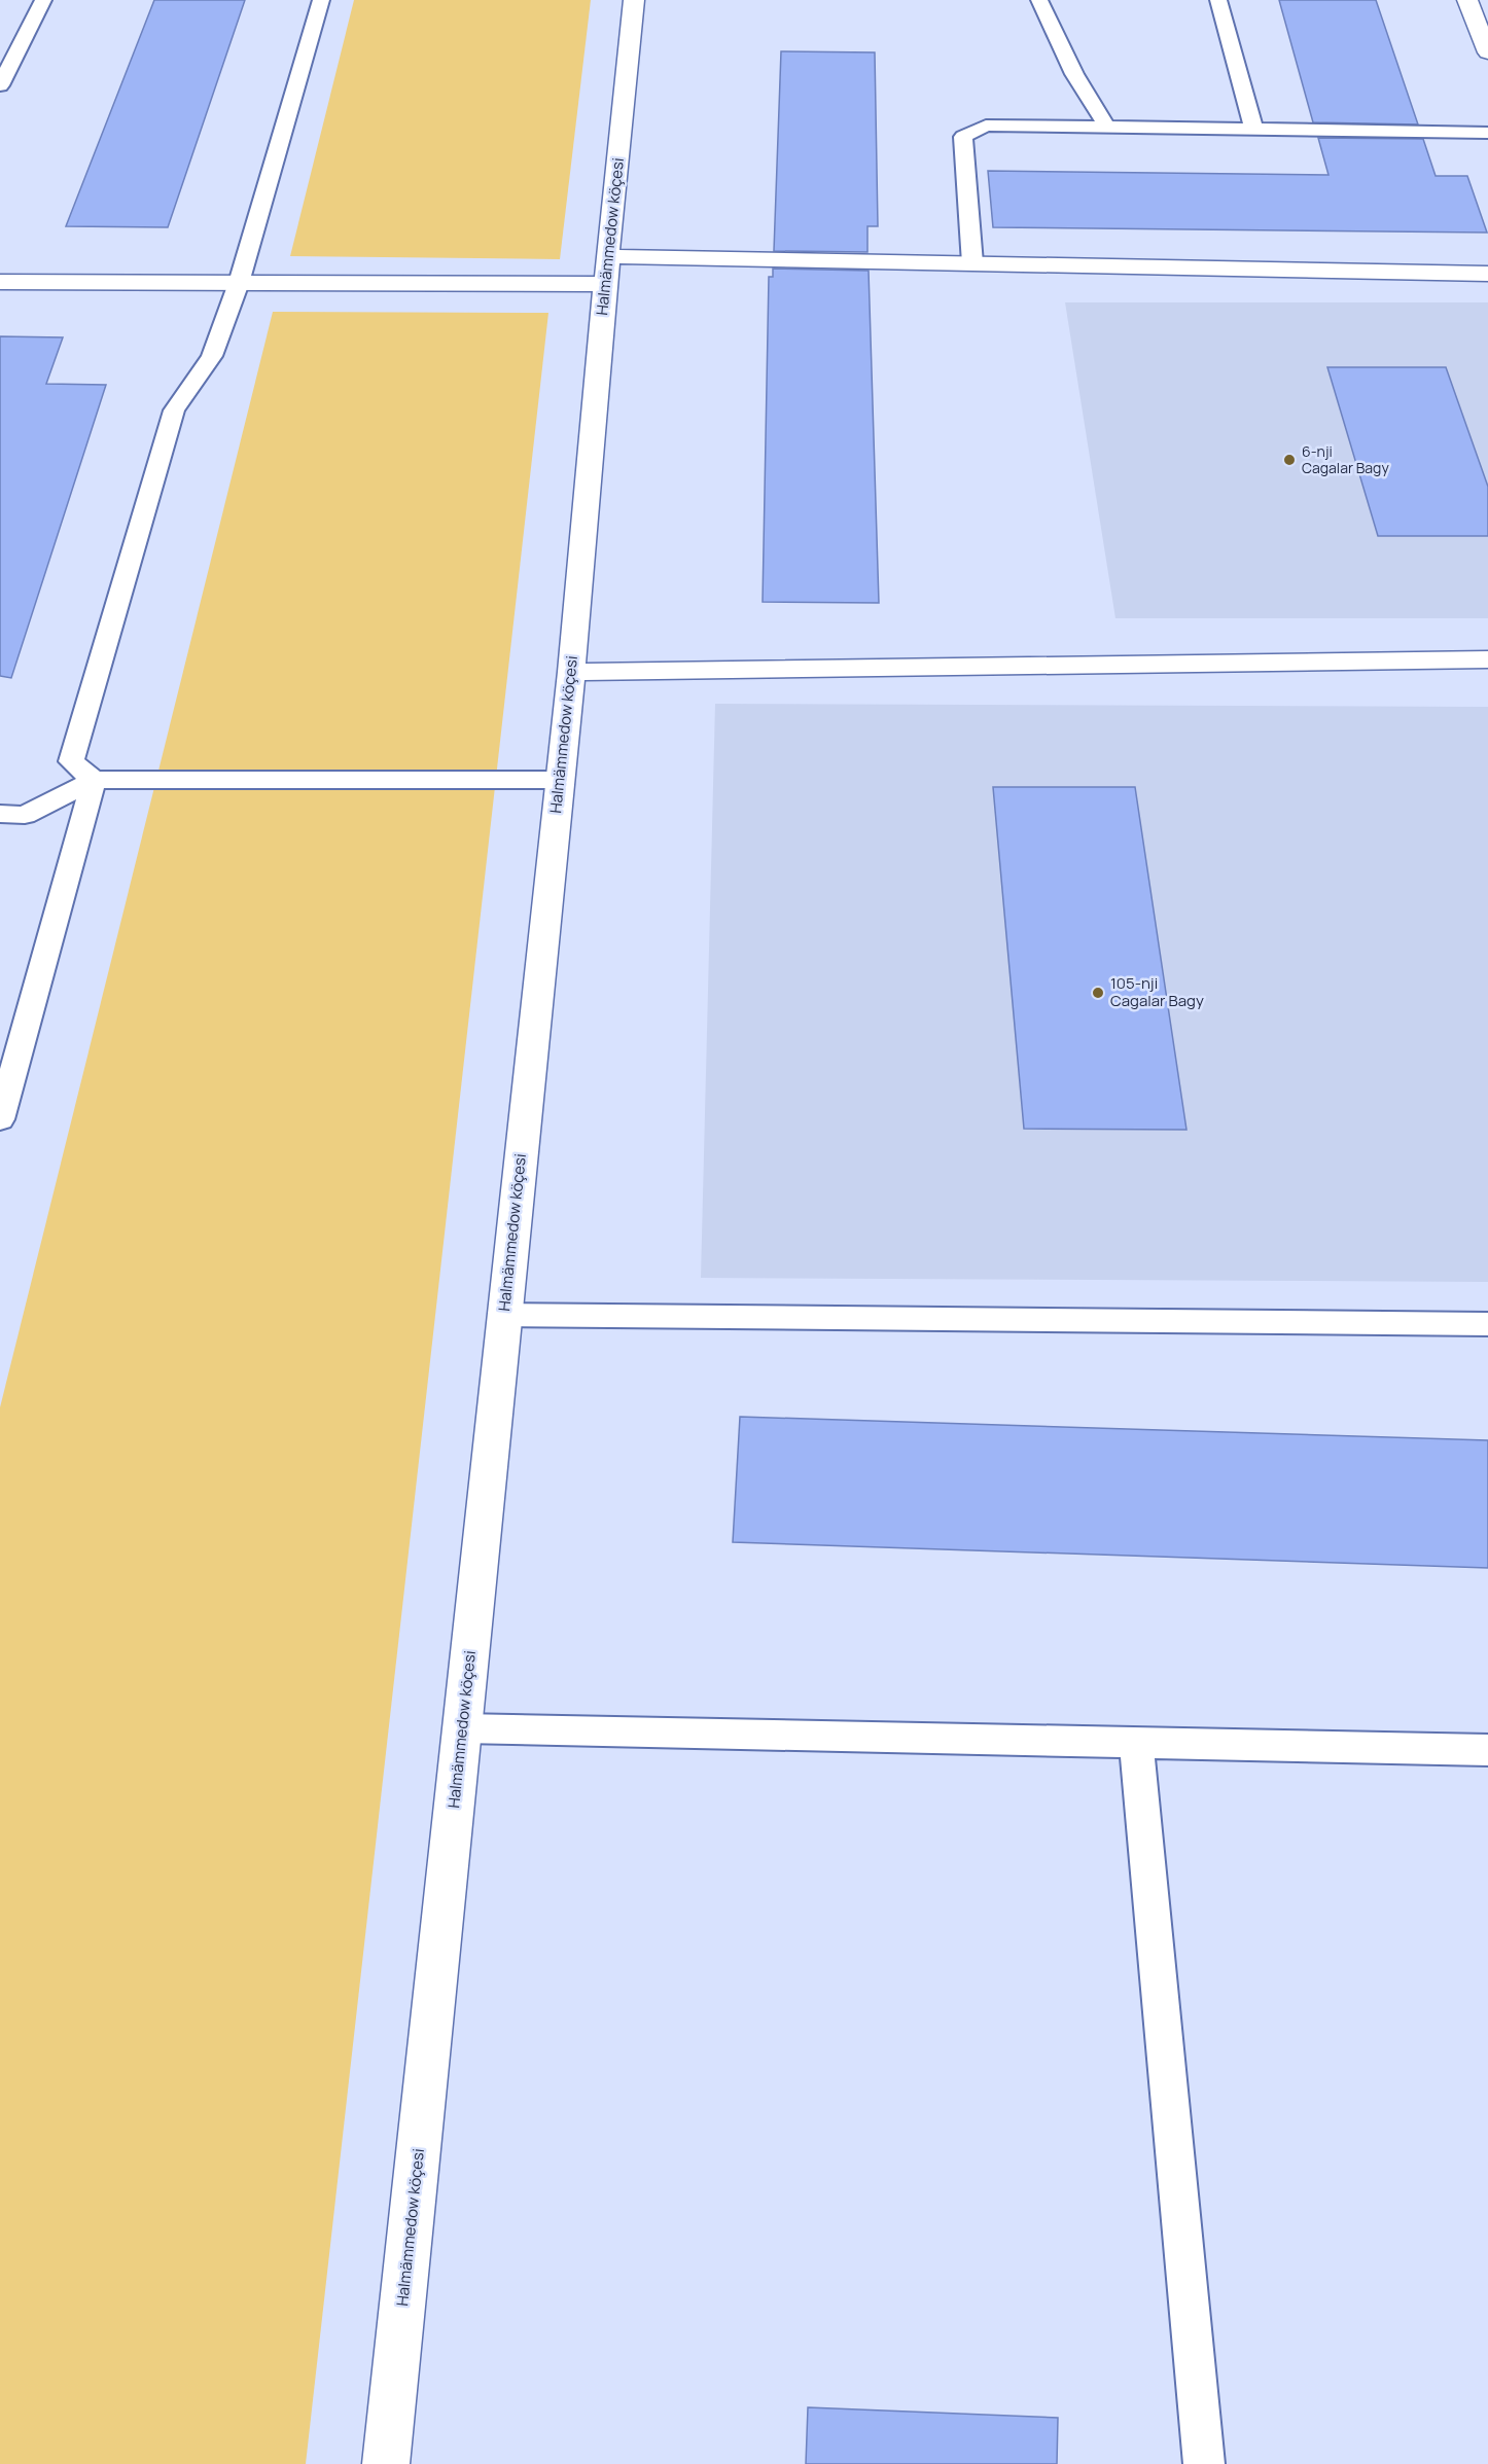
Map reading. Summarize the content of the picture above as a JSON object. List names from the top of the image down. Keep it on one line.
{"streets":{"street":["Halmämmedow köçesi"]},"places":["6-nji Cagalar Bagy","105-nji Cagalar Bagy"]}
